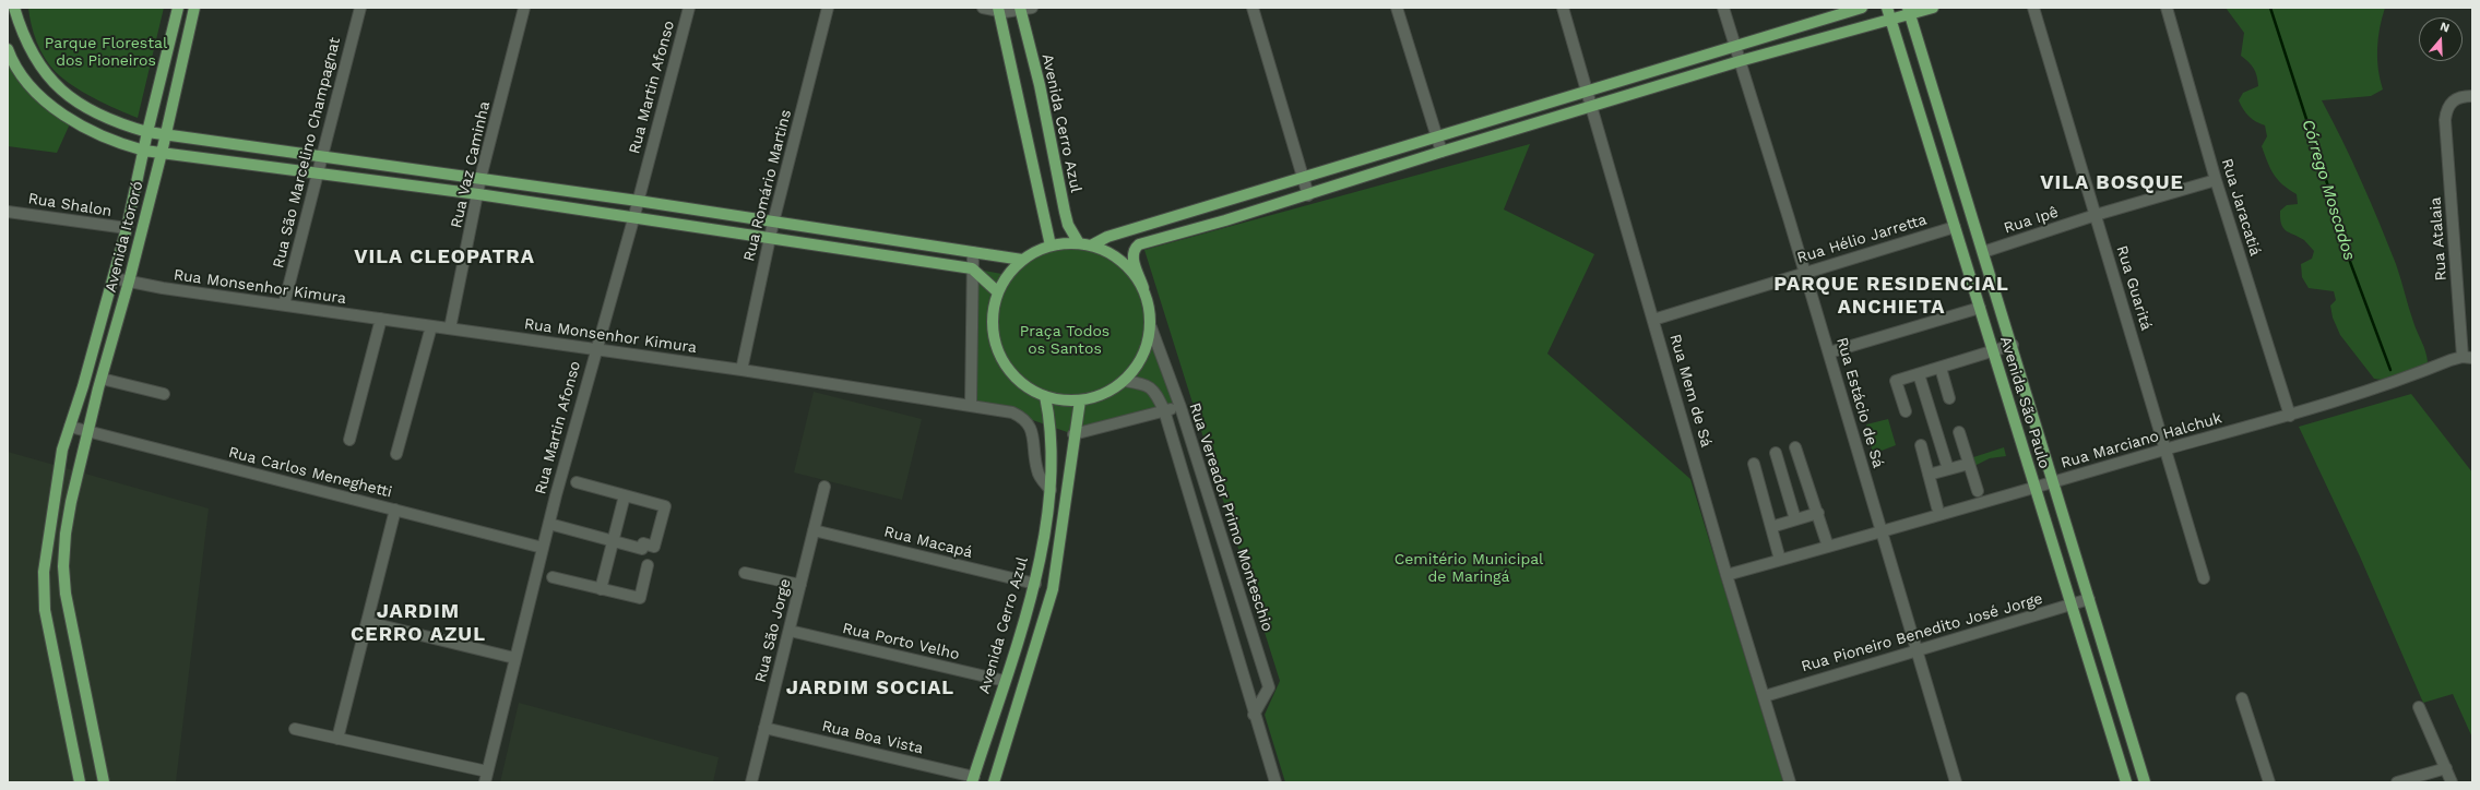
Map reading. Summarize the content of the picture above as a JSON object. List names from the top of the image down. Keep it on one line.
{"streets":{"main road":["Avenida Cerro Azul","Avenida Itororó","Avenida São Paulo"],"street":["Rua Martin Afonso","Rua São Marcelino Champagnat","Rua Vaz Caminha","Rua Romário Martins","Rua Shalon","Rua Jaracatiá","Rua Ipê","Rua Hélio Jarretta","Rua Atalaia","Rua Monsenhor Kimura","Rua Guaritá","Rua Mem de Sá","Rua Estácio de Sá","Rua Marciano Halchuk","Rua Carlos Meneghetti","Rua Vereador Primo Monteschio","Rua Macapá","Rua São Jorge","Rua Pioneiro Benedito José Jorge","Rua Porto Velho","Rua Boa Vista"]},"crossings":[["Rua Martin Afonso","Rua Monsenhor Kimura"],["Rua Martin Afonso","Rua Carlos Meneghetti"],["Avenida Cerro Azul","Rua Monsenhor Kimura"],["Avenida Cerro Azul","Rua Macapá"],["Avenida Cerro Azul","Rua Porto Velho"],["Avenida Cerro Azul","Rua Boa Vista"],["Rua São Marcelino Champagnat","Rua Monsenhor Kimura"],["Rua Vaz Caminha","Rua Monsenhor Kimura"],["Rua Romário Martins","Rua Monsenhor Kimura"],["Rua Shalon","Avenida Itororó"],["Rua Jaracatiá","Rua Ipê"],["Rua Jaracatiá","Rua Marciano Halchuk"],["Rua Ipê","Rua Guaritá"],["Rua Ipê","Avenida São Paulo"],["Avenida Itororó","Rua Monsenhor Kimura"],["Avenida Itororó","Rua Carlos Meneghetti"],["Rua Hélio Jarretta","Rua Mem de Sá"],["Rua Hélio Jarretta","Rua Estácio de Sá"],["Rua Hélio Jarretta","Avenida São Paulo"],["Rua Atalaia","Rua Marciano Halchuk"],["Rua Guaritá","Rua Marciano Halchuk"],["Rua Mem de Sá","Rua Marciano Halchuk"],["Rua Mem de Sá","Rua Pioneiro Benedito José Jorge"],["Rua Estácio de Sá","Rua Marciano Halchuk"],["Rua Estácio de Sá","Rua Pioneiro Benedito José Jorge"],["Avenida São Paulo","Rua Marciano Halchuk"],["Avenida São Paulo","Rua Pioneiro Benedito José Jorge"],["Rua Macapá","Rua São Jorge"],["Rua São Jorge","Rua Porto Velho"],["Rua São Jorge","Rua Boa Vista"]],"districts":["VILA BOSQUE","VILA CLEOPATRA","PARQUE RESIDENCIAL ANCHIETA","JARDIM CERRO AZUL","JARDIM SOCIAL"],"water":["Córrego Moscados"],"parks":["Parque Florestal dos Pioneiros","Praça Todos os Santos","Cemitério Municipal de Maringá"],"north":"top"}
